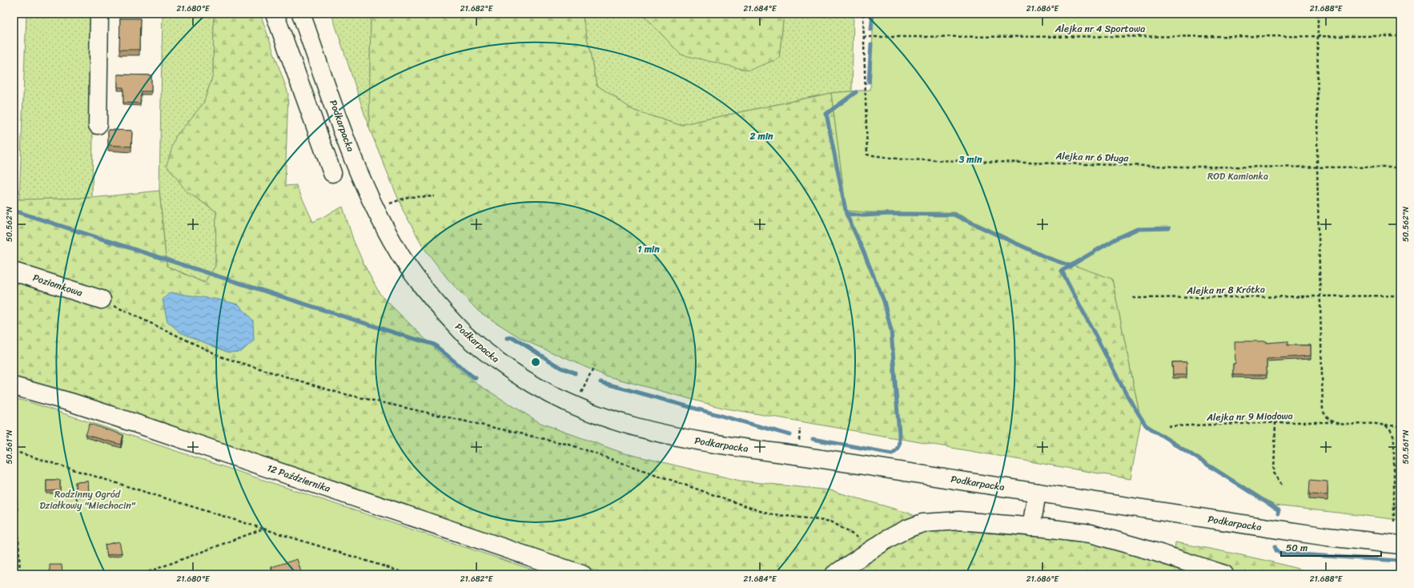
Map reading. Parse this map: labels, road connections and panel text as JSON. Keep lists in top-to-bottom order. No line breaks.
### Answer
{"streets":{"main road":["Podkarpacka","Poziomkowa","12 Października"],"path":["Alejka nr 4 Sportowa","Alejka nr 6 Długa","Alejka nr 8 Krótka","Alejka nr 9 Miodowa"]},"crossings":[["Alejka nr 4 Sportowa","Alejka nr 6 Długa"]],"parks":["ROD Kamionka","Rodzinny Ogród Działkowy \"Miechocin\""],"scale_bar":"50 m","coordinates":["21.680°E","21.682°E","21.684°E","21.686°E","21.688°E","50.562°N","50.561°N"],"rings":["2 min","3 min","1 min"]}
